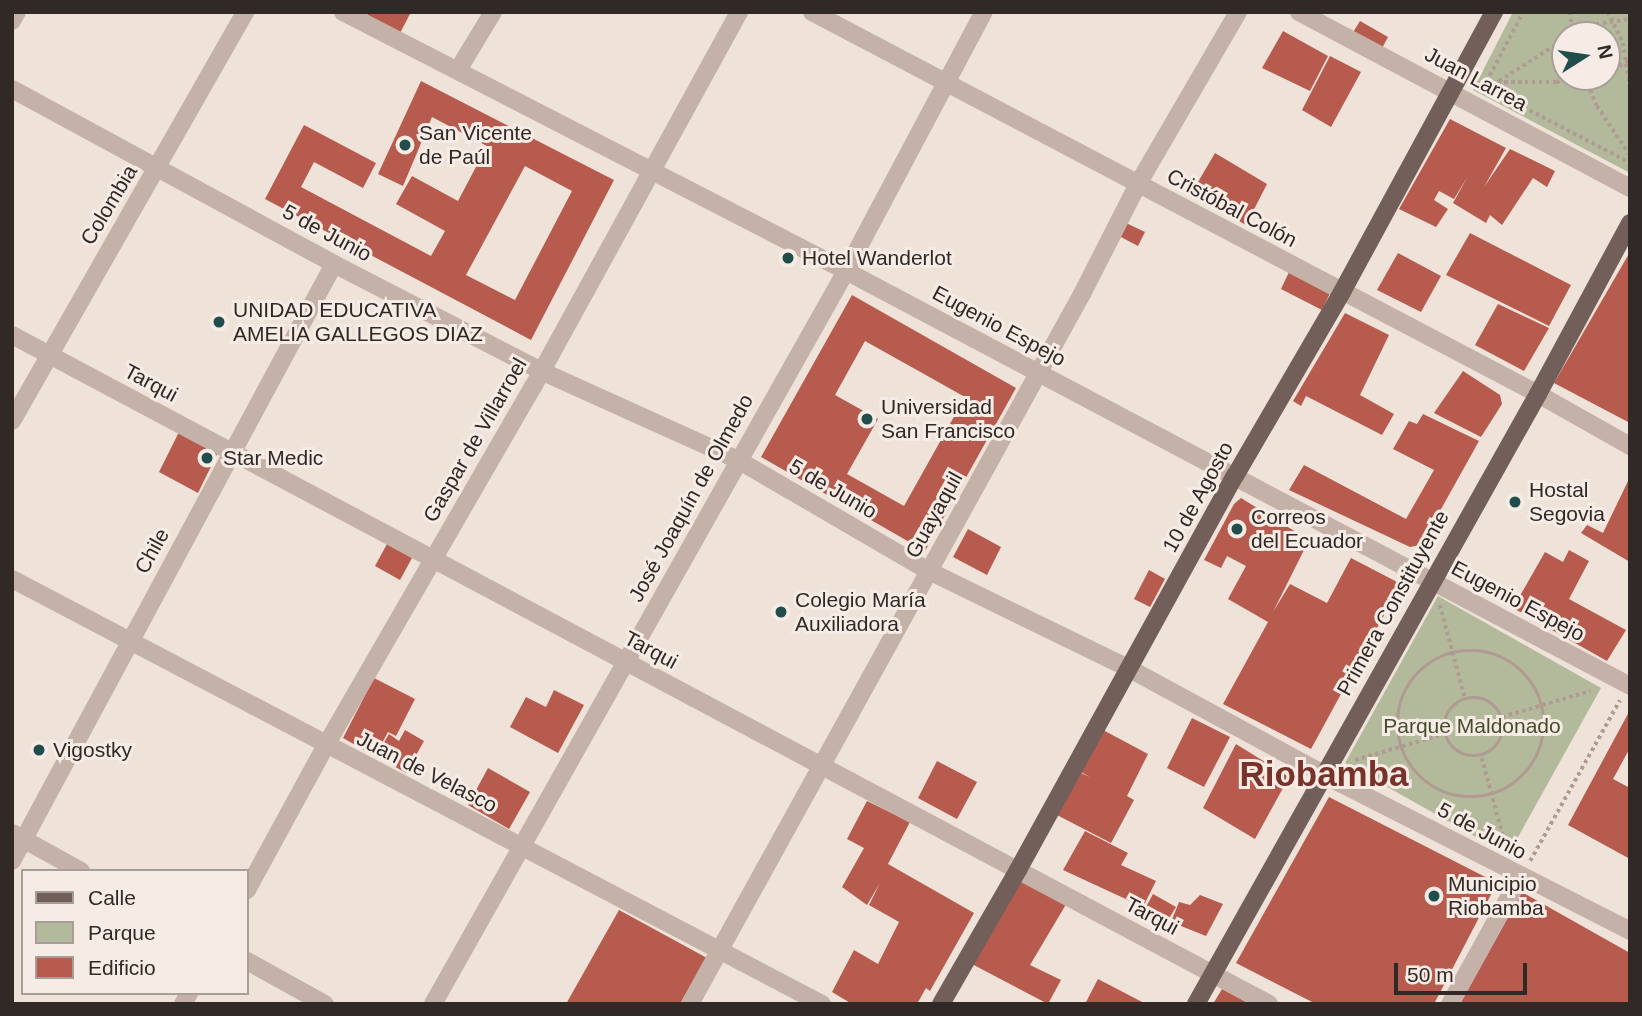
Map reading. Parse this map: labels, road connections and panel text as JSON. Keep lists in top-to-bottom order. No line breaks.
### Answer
{"streets":{"main road":["10 de Agosto","Primera Constituyente"],"street":["Juan Larrea","Colombia","Cristóbal Colón","5 de Junio","Eugenio Espejo","Tarqui","Gaspar de Villarroel","José Joaquín de Olmedo","Guayaquil","Chile","Juan de Velasco"]},"crossings":[["Juan Larrea","10 de Agosto"],["Colombia","5 de Junio"],["Colombia","Tarqui"],["Cristóbal Colón","10 de Agosto"],["Cristóbal Colón","José Joaquín de Olmedo"],["Cristóbal Colón","Guayaquil"],["Cristóbal Colón","Primera Constituyente"],["5 de Junio","Gaspar de Villarroel"],["5 de Junio","10 de Agosto"],["5 de Junio","José Joaquín de Olmedo"],["5 de Junio","Guayaquil"],["5 de Junio","Chile"],["5 de Junio","Primera Constituyente"],["Eugenio Espejo","Gaspar de Villarroel"],["Eugenio Espejo","10 de Agosto"],["Eugenio Espejo","José Joaquín de Olmedo"],["Eugenio Espejo","Guayaquil"],["Eugenio Espejo","Primera Constituyente"],["Tarqui","Gaspar de Villarroel"],["Tarqui","10 de Agosto"],["Tarqui","José Joaquín de Olmedo"],["Tarqui","Guayaquil"],["Tarqui","Chile"],["Tarqui","Primera Constituyente"],["Gaspar de Villarroel","Juan de Velasco"],["José Joaquín de Olmedo","Juan de Velasco"],["Guayaquil","Juan de Velasco"],["Chile","Juan de Velasco"]],"districts":["Riobamba"],"parks":["Parque Maldonado"],"places":["San Vicente de Paúl","Hotel Wanderlot","UNIDAD EDUCATIVA AMELIA GALLEGOS DIAZ","Universidad San Francisco","Star Medic","Hostal Segovia","Correos del Ecuador","Colegio María Auxiliadora","Vigostky","Municipio Riobamba"],"legend":["Calle","Parque","Edificio"],"scale_bar":"50 m","north":"right"}
